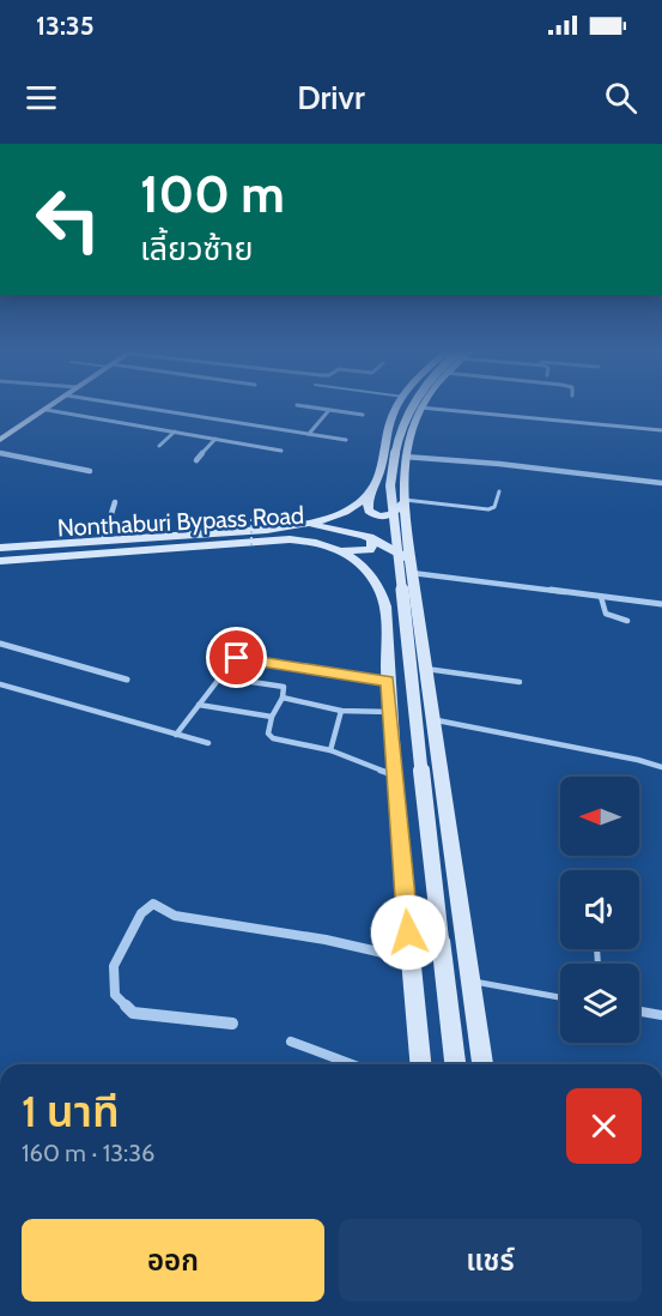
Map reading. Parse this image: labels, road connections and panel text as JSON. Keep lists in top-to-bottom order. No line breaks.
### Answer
{"streets":{"main road":["Nonthaburi Bypass Road"]},"north":"left","page":{"status":"13:35","header":"Drivr","turn":["100 m","เลี้ยวซ้าย"],"heading":["1 นาที","160 m · 13:36"],"buttons":["ออก","แชร์"]}}
